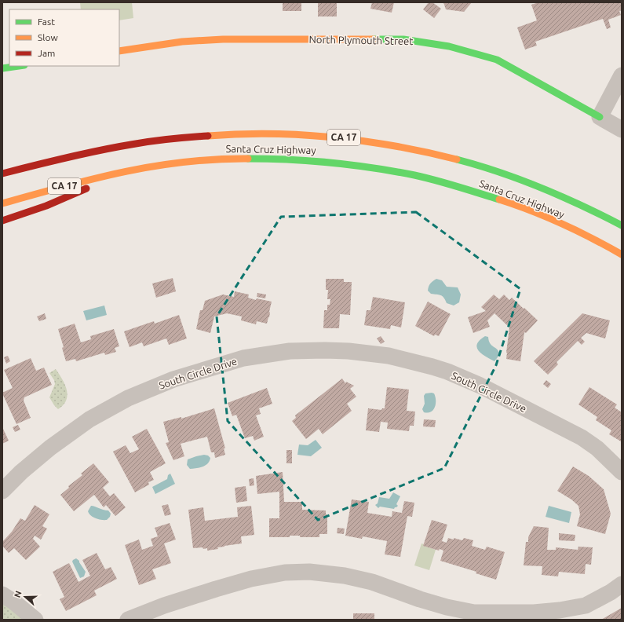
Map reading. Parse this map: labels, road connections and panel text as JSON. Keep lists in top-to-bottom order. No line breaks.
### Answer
{"streets":{"main road":["North Plymouth Street","CA 17","Santa Cruz Highway"],"street":["South Circle Drive"]},"legend":["Fast","Slow","Jam"],"north":"left"}
